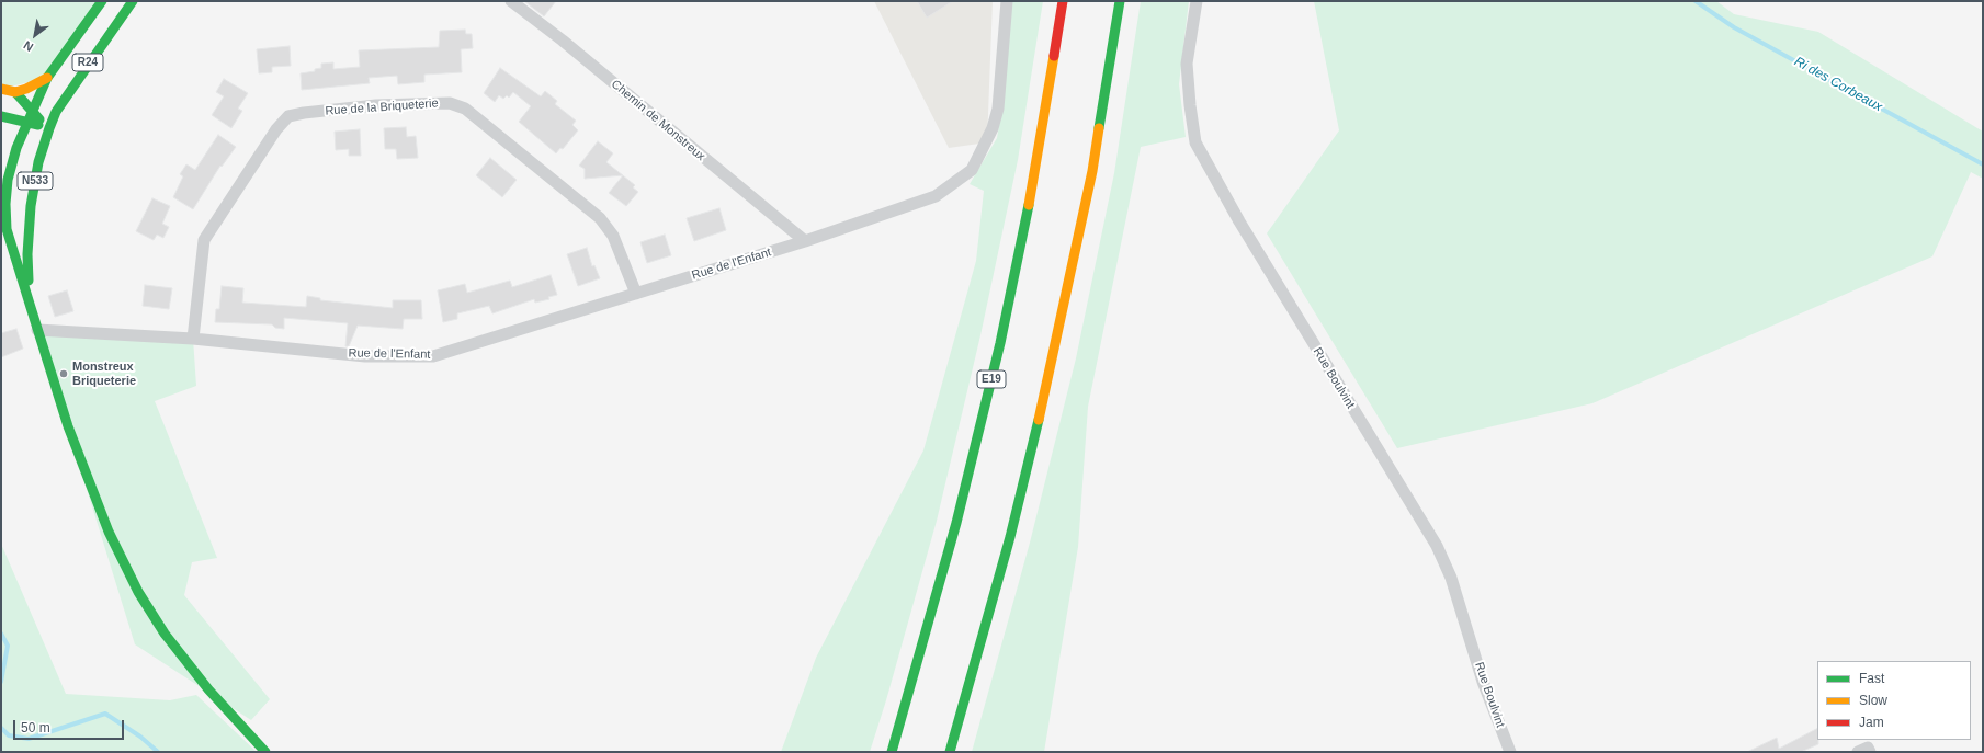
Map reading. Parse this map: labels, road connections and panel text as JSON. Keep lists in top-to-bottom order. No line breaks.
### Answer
{"streets":{"main road":["R24","N533","E19"],"street":["Rue de la Briqueterie","Chemin de Monstreux","Rue de l'Enfant","Rue Boulvint"]},"crossings":[["R24","N533"],["Rue de la Briqueterie","Rue de l'Enfant"],["Chemin de Monstreux","Rue de l'Enfant"],["N533","Rue de l'Enfant"]],"water":["Ri des Corbeaux"],"places":["Monstreux Briqueterie"],"legend":["Fast","Slow","Jam"],"scale_bar":"50 m","north":"bottom left"}
